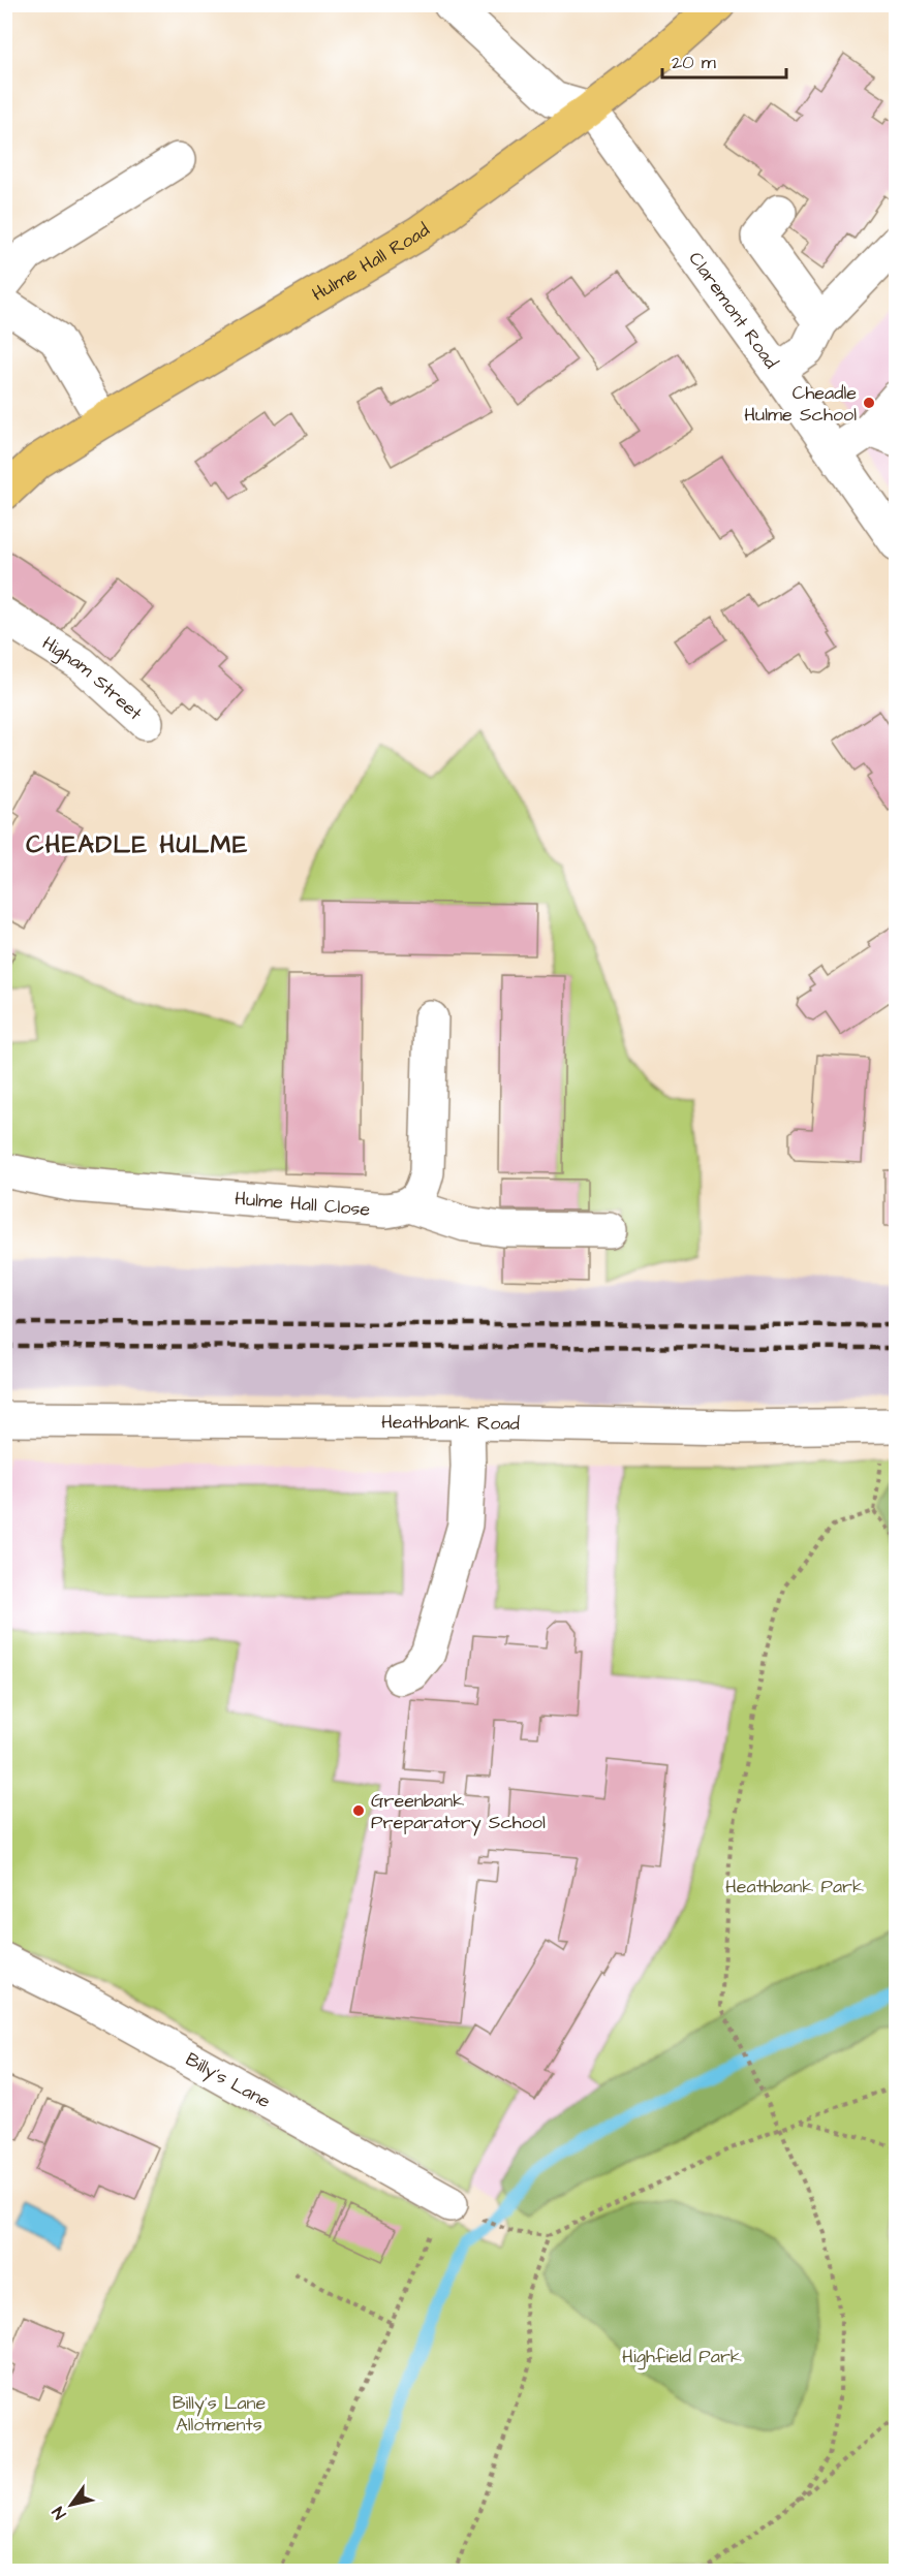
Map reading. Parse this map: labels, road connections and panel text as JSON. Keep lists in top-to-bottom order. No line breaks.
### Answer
{"streets":{"main road":["Hulme Hall Road"],"street":["Claremont Road","Higham Street","Hulme Hall Close","Heathbank Road","Billy's Lane"]},"crossings":[["Hulme Hall Road","Claremont Road"]],"districts":["CHEADLE HULME"],"parks":["Heathbank Park","Highfield Park","Billy's Lane Allotments"],"places":["Cheadle Hulme School","Greenbank Preparatory School"],"scale_bar":"20 m","north":"bottom left"}
